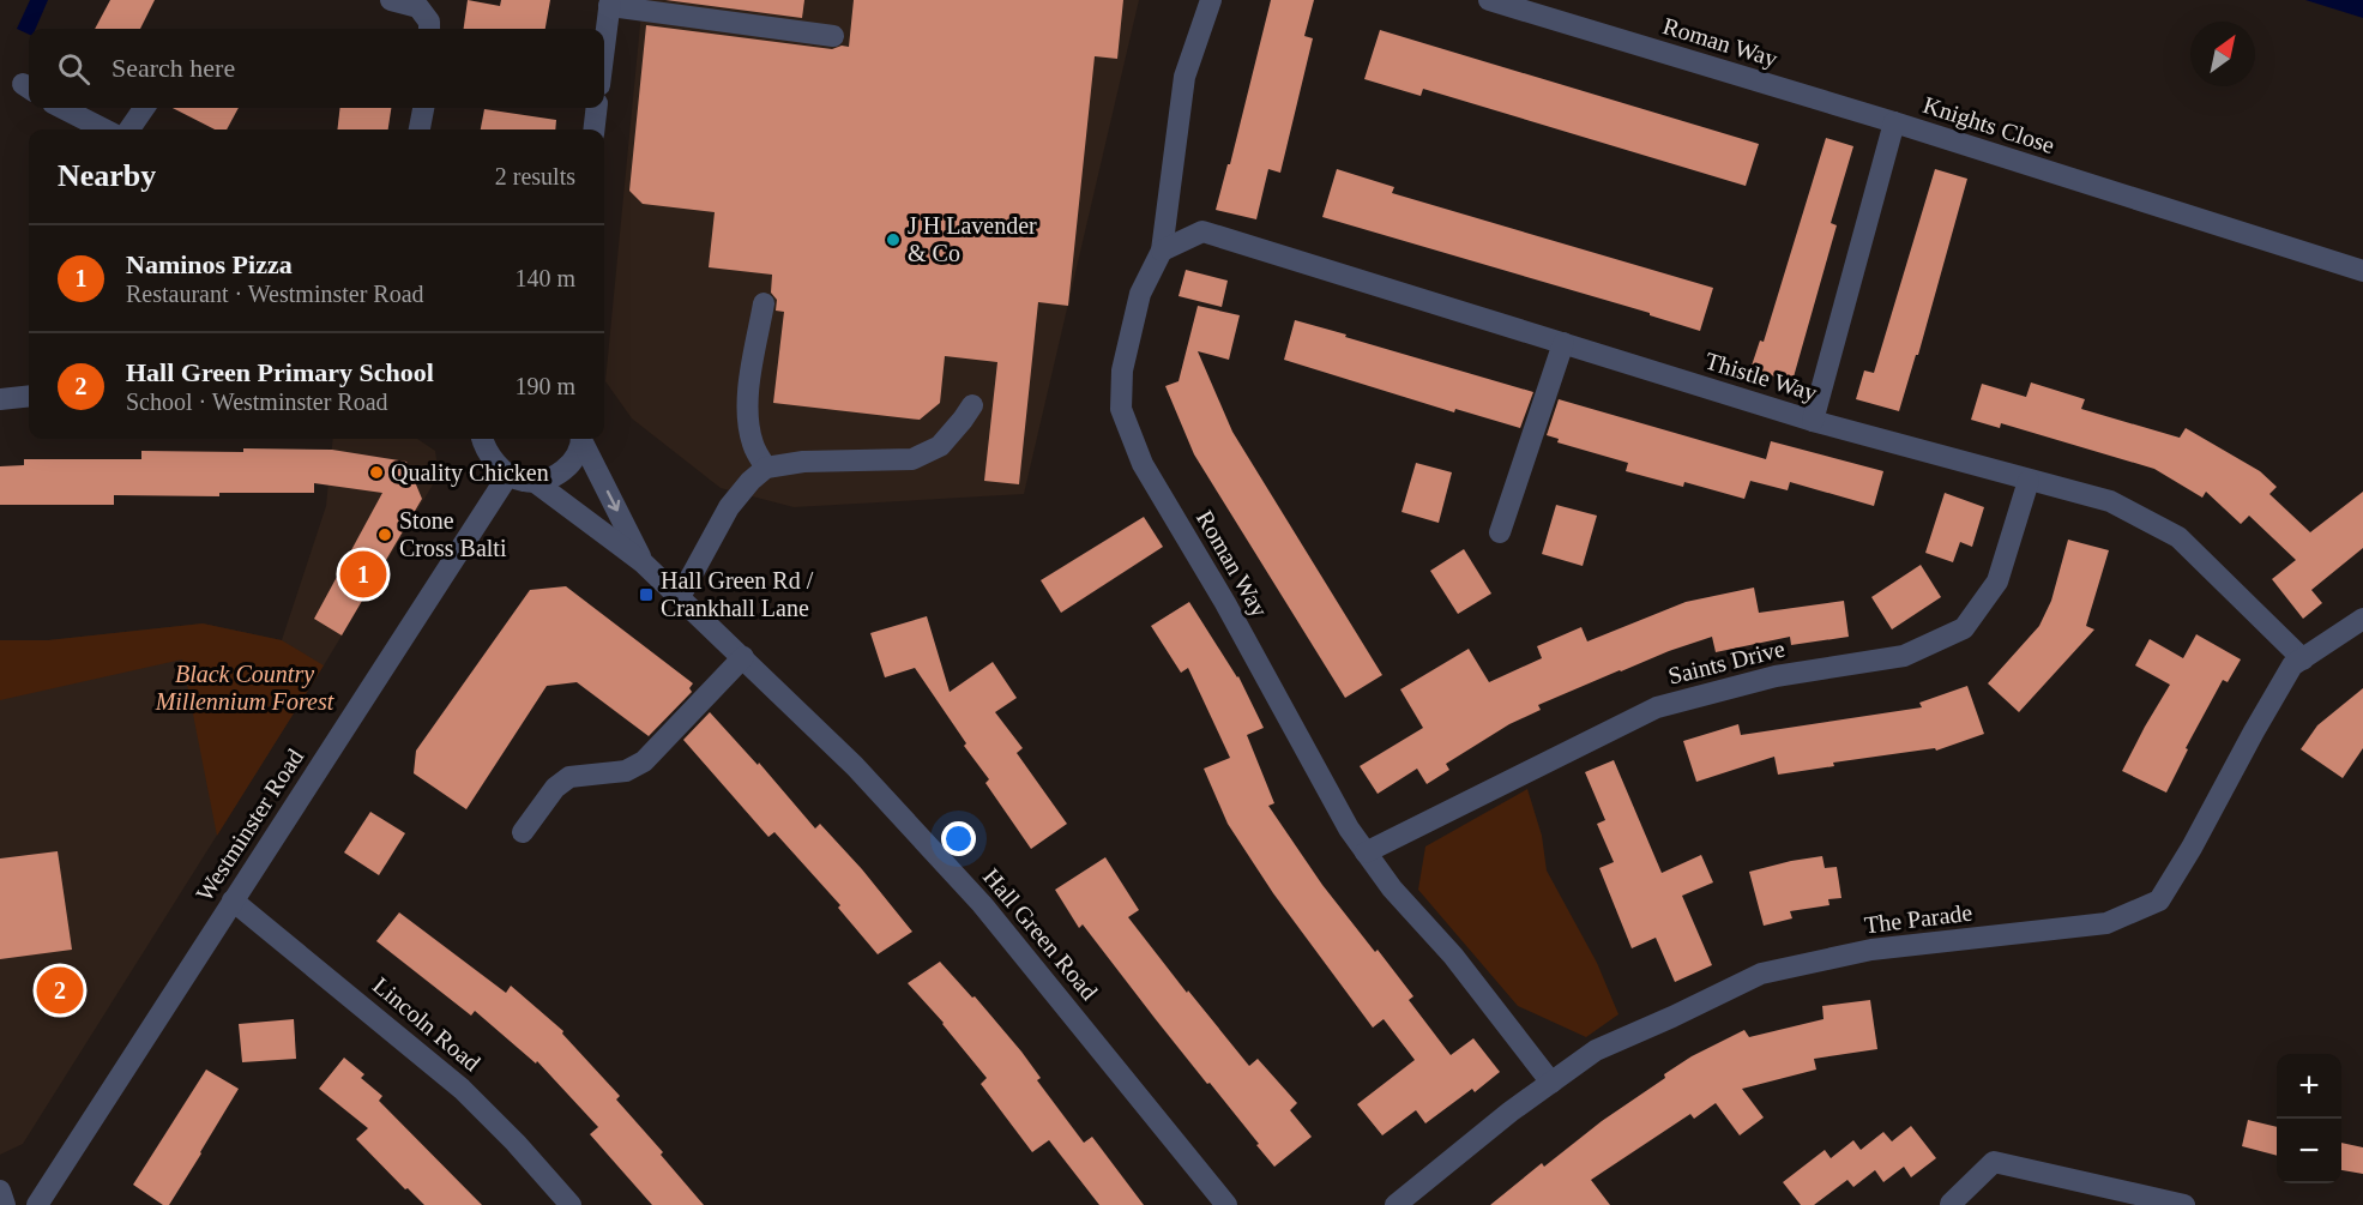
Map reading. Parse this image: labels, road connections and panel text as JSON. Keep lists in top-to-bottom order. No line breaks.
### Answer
{"streets":{"street":["Roman Way","Knights Close","Thistle Way","Saints Drive","Westminster Road","The Parade","Hall Green Road","Lincoln Road"]},"crossings":[["Roman Way","Knights Close"],["Roman Way","Thistle Way"],["Roman Way","Saints Drive"],["Roman Way","The Parade"],["Knights Close","Thistle Way"],["Thistle Way","Saints Drive"],["Thistle Way","The Parade"],["Westminster Road","Lincoln Road"]],"parks":["Black Country Millennium Forest"],"places":{"other":["J H Lavender & Co","Quality Chicken","Stone Cross Balti"],"transit":["Hall Green Rd / Crankhall Lane"]},"north":"top right","page":{"search":"Search here","heading":["Nearby","2 results"],"list":[{"mark":"1","name":"Naminos Pizza","note":"Restaurant · Westminster Road","value":"140 m"},{"mark":"2","name":"Hall Green Primary School","note":"School · Westminster Road","value":"190 m"}],"pins":["1","2"],"map_buttons":["+","−"]}}
